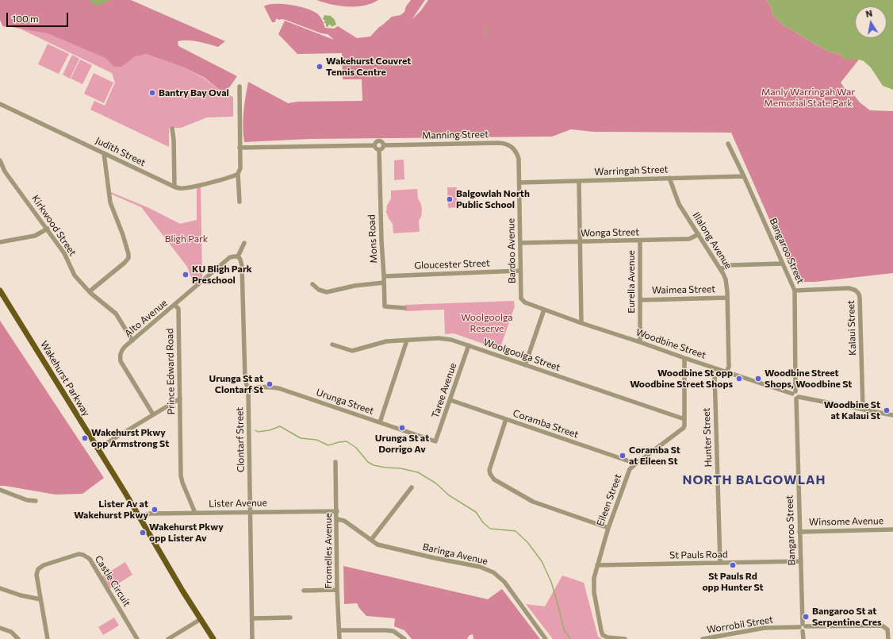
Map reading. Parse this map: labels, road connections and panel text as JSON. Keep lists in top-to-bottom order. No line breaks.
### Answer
{"streets":{"main road":["Wakehurst Parkway"],"street":["Manning Street","Judith Street","Warringah Street","Kirkwood Street","Wonga Street","Mons Road","Illalong Avenue","Bardoo Avenue","Bangaroo Street","Gloucester Street","Eurella Avenue","Waimea Street","Alto Avenue","Kalaui Street","Woodbine Street","Woolgoolga Street","Prince Edward Road","Taree Avenue","Urunga Street","Coramba Street","Hunter Street","Clontarf Street","Eileen Street","Lister Avenue","Winsome Avenue","Fromelles Avenue","Baringa Avenue","St Pauls Road","Castle Circuit","Worrobil Street"]},"crossings":[["Manning Street","Mons Road"],["Manning Street","Bardoo Avenue"],["Warringah Street","Illalong Avenue"],["Warringah Street","Bardoo Avenue"],["Warringah Street","Bangaroo Street"],["Kirkwood Street","Alto Avenue"],["Wonga Street","Illalong Avenue"],["Wonga Street","Bardoo Avenue"],["Wonga Street","Eurella Avenue"],["Mons Road","Gloucester Street"],["Illalong Avenue","Waimea Street"],["Illalong Avenue","Woodbine Street"],["Bardoo Avenue","Gloucester Street"],["Bardoo Avenue","Woodbine Street"],["Bangaroo Street","Kalaui Street"],["Bangaroo Street","Woodbine Street"],["Bangaroo Street","Winsome Avenue"],["Bangaroo Street","St Pauls Road"],["Bangaroo Street","Worrobil Street"],["Eurella Avenue","Waimea Street"],["Eurella Avenue","Woodbine Street"],["Alto Avenue","Prince Edward Road"],["Alto Avenue","Clontarf Street"],["Woodbine Street","Hunter Street"],["Woodbine Street","Eileen Street"],["Woolgoolga Street","Taree Avenue"],["Woolgoolga Street","Eileen Street"],["Prince Edward Road","Lister Avenue"],["Wakehurst Parkway","Lister Avenue"],["Taree Avenue","Urunga Street"],["Taree Avenue","Coramba Street"],["Urunga Street","Clontarf Street"],["Coramba Street","Eileen Street"],["Hunter Street","St Pauls Road"],["Clontarf Street","Lister Avenue"],["Eileen Street","St Pauls Road"],["Lister Avenue","Fromelles Avenue"],["Fromelles Avenue","Baringa Avenue"]],"districts":["NORTH BALGOWLAH"],"parks":["Manly Warringah War Memorial State Park","Bligh Park","Woolgoolga Reserve"],"places":["Wakehurst Couvret Tennis Centre","Bantry Bay Oval","Balgowlah North Public School","KU Bligh Park Preschool","Woodbine St opp Woodbine Street Shops","Woodbine Street Shops, Woodbine St","Urunga St at Clontarf St","Woodbine St at Kalaui St","Urunga St at Dorrigo Av","Wakehurst Pkwy opp Armstrong St","Coramba St at Eileen St","Lister Av at Wakehurst Pkwy","Wakehurst Pkwy opp Lister Av","St Pauls Rd opp Hunter St","Bangaroo St at Serpentine Cres"],"scale_bar":"100 m","north":"top"}
